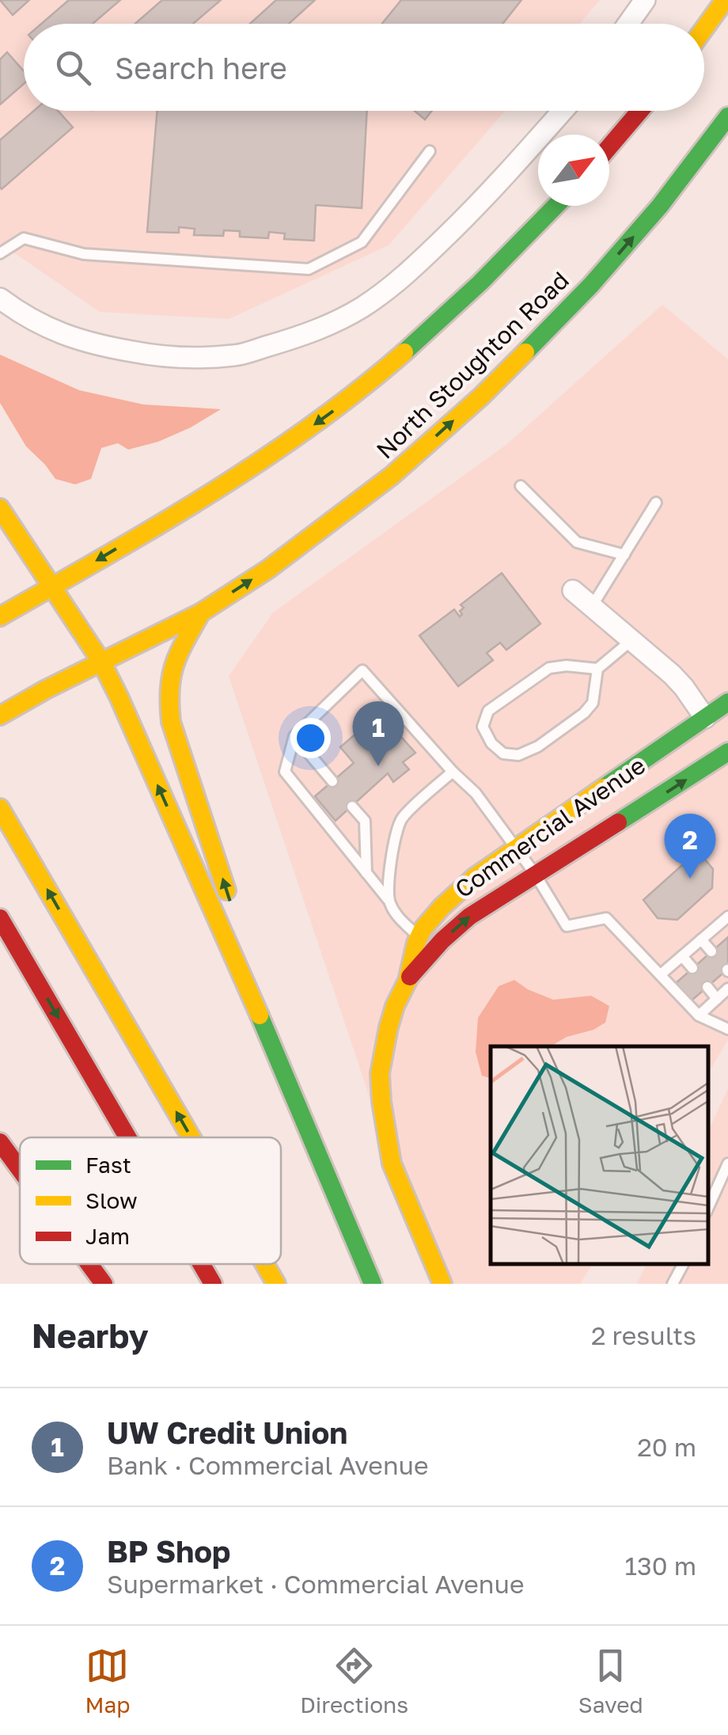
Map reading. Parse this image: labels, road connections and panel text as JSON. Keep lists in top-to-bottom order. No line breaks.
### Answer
{"streets":{"main road":["North Stoughton Road","Commercial Avenue"]},"legend":["Fast","Slow","Jam"],"north":"top right","page":{"search":"Search here","pins":["1","2"],"heading":["Nearby","2 results"],"list":[{"mark":"1","name":"UW Credit Union","note":"Bank · Commercial Avenue","value":"20 m"},{"mark":"2","name":"BP Shop","note":"Supermarket · Commercial Avenue","value":"130 m"}],"nav":["Map","Directions","Saved"]}}
